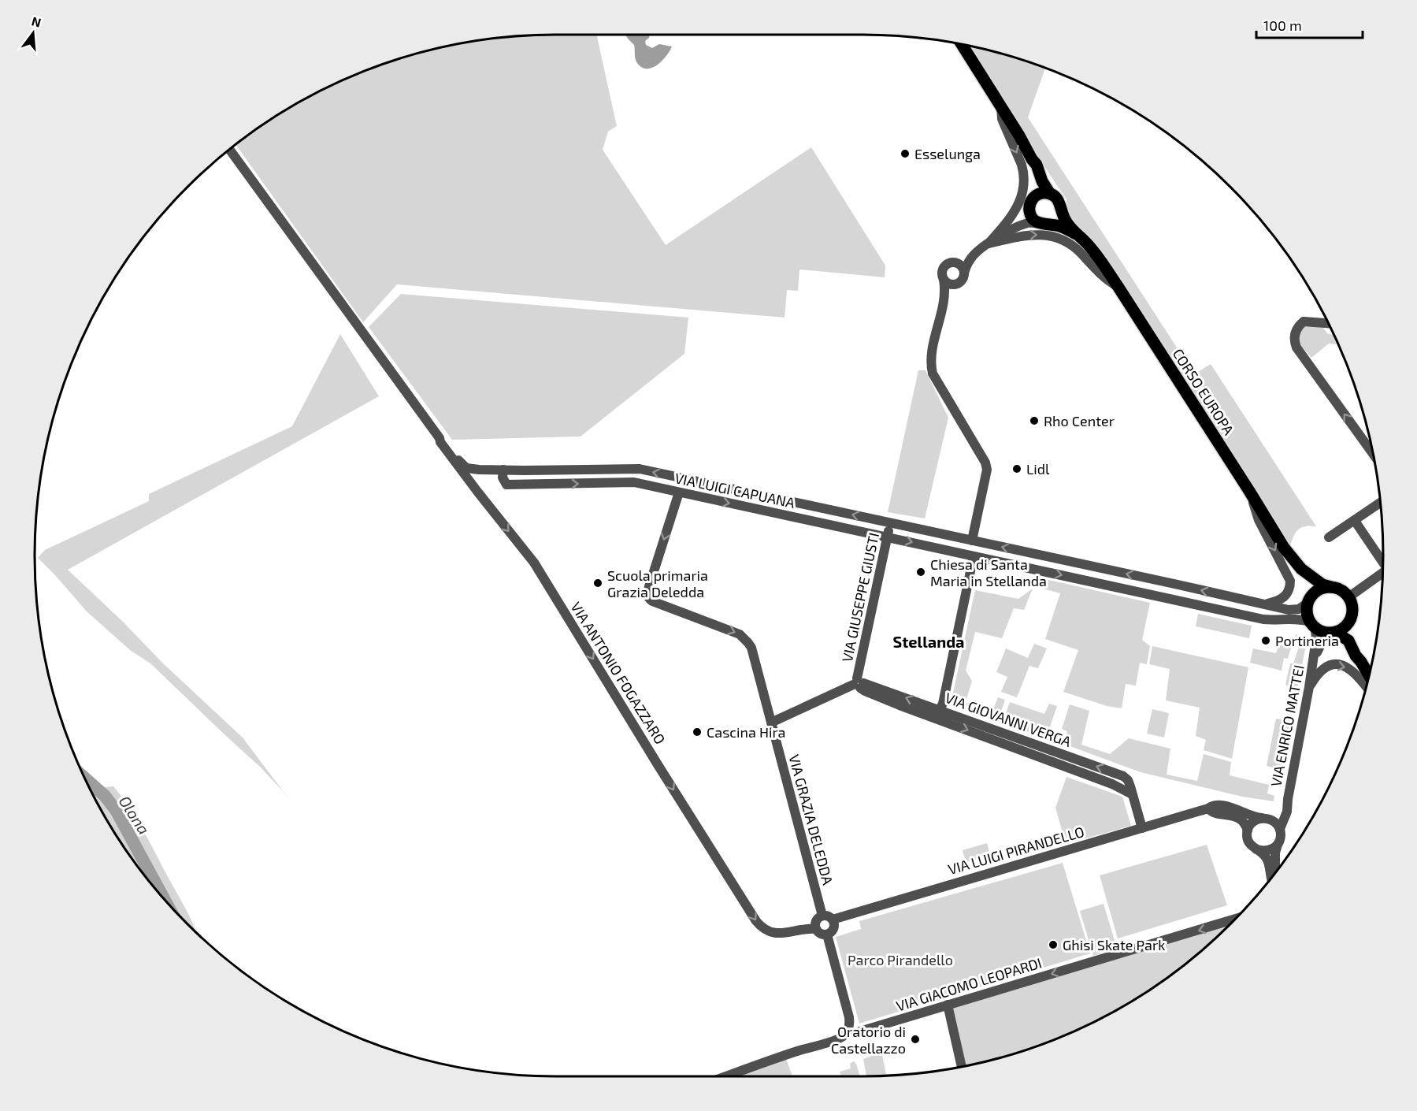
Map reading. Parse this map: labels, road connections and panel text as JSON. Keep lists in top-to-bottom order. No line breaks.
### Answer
{"streets":{"main road":["CORSO EUROPA"],"street":["VIA LUIGI CAPUANA","VIA GIUSEPPE GIUSTI","VIA ANTONIO FOGAZZARO","VIA GIOVANNI VERGA","VIA ENRICO MATTEI","VIA GRAZIA DELEDDA","VIA LUIGI PIRANDELLO","VIA GIACOMO LEOPARDI"]},"crossings":[["CORSO EUROPA","VIA LUIGI CAPUANA"],["CORSO EUROPA","VIA ENRICO MATTEI"],["VIA LUIGI CAPUANA","VIA GIUSEPPE GIUSTI"],["VIA LUIGI CAPUANA","VIA ENRICO MATTEI"],["VIA LUIGI CAPUANA","VIA GRAZIA DELEDDA"],["VIA GIUSEPPE GIUSTI","VIA GIOVANNI VERGA"],["VIA ANTONIO FOGAZZARO","VIA GRAZIA DELEDDA"],["VIA ANTONIO FOGAZZARO","VIA LUIGI PIRANDELLO"],["VIA GIOVANNI VERGA","VIA LUIGI PIRANDELLO"],["VIA ENRICO MATTEI","VIA LUIGI PIRANDELLO"],["VIA GRAZIA DELEDDA","VIA LUIGI PIRANDELLO"]],"one_way":["VIA ANTONIO FOGAZZARO","VIA GRAZIA DELEDDA","VIA GIACOMO LEOPARDI"],"districts":["Stellanda"],"water":["Olona"],"parks":["Parco Pirandello"],"places":["Esselunga","Rho Center","Lidl","Chiesa di Santa Maria in Stellanda","Scuola primaria Grazia Deledda","Portineria","Cascina Hira","Ghisi Skate Park","Oratorio di Castellazzo"],"scale_bar":"100 m","north":"top"}
